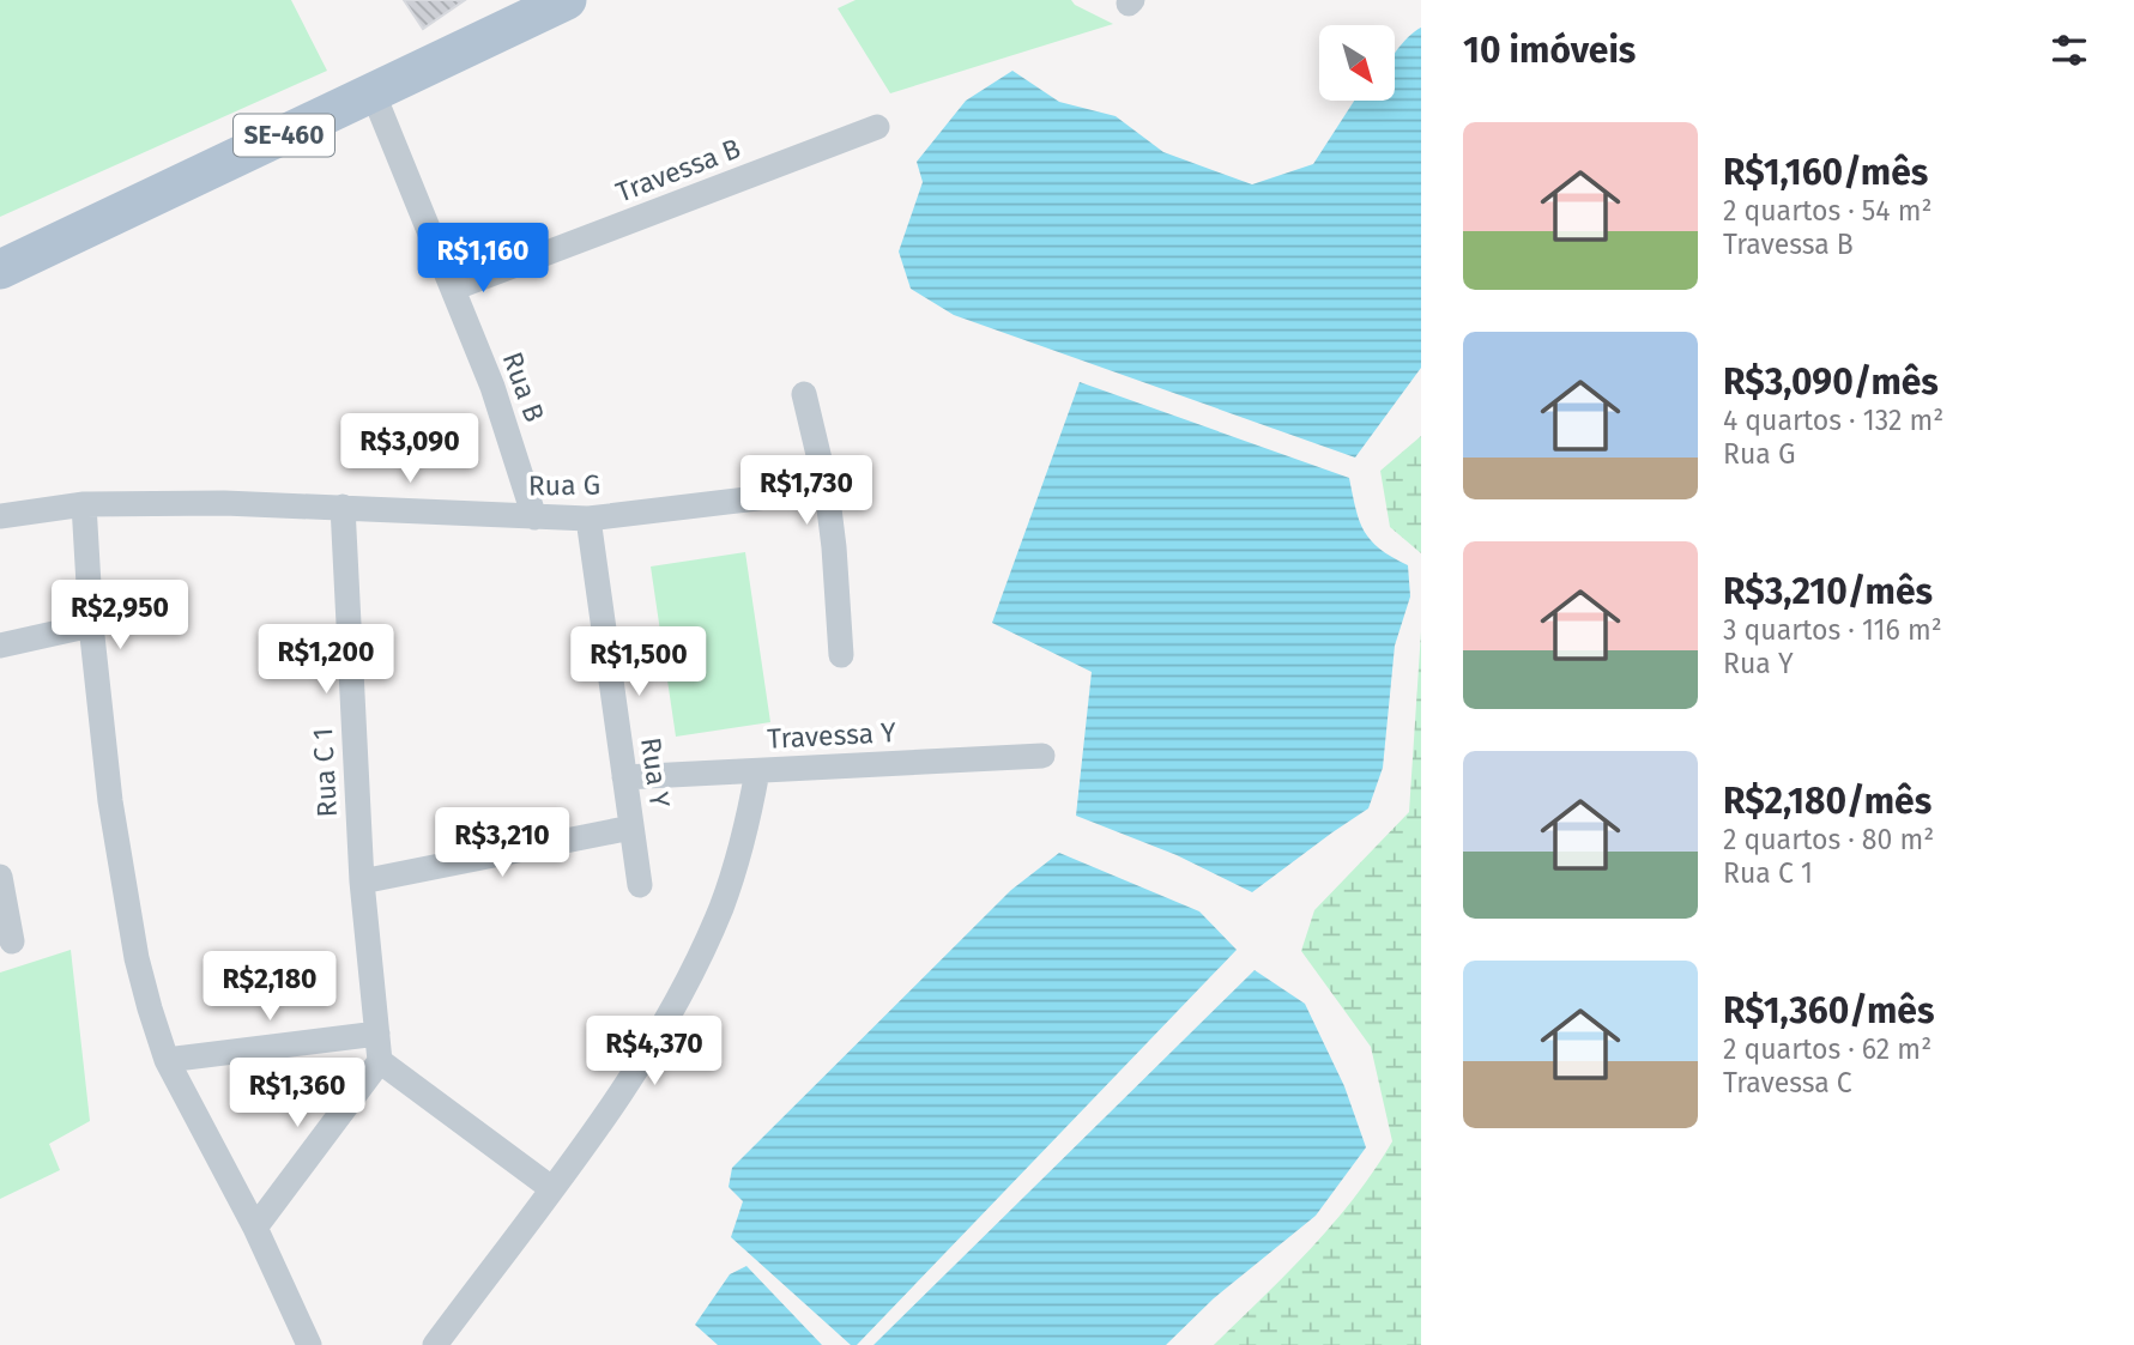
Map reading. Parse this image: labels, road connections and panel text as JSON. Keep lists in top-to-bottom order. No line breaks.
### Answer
{"streets":{"main road":["SE-460"],"street":["Travessa B","Rua B","Rua G","Travessa Y","Rua C 1","Rua Y"]},"crossings":[["SE-460","Rua B"],["Travessa B","Rua B"],["Rua B","Rua G"],["Rua G","Rua C 1"],["Rua G","Rua Y"],["Travessa Y","Rua Y"]],"north":"bottom right","page":{"heading":"10 imóveis","list":[{"name":"R$1,160/mês","note":"2 quartos · 54 m² · Travessa B"},{"name":"R$3,090/mês","note":"4 quartos · 132 m² · Rua G"},{"name":"R$3,210/mês","note":"3 quartos · 116 m² · Rua Y"},{"name":"R$2,180/mês","note":"2 quartos · 80 m² · Rua C 1"},{"name":"R$1,360/mês","note":"2 quartos · 62 m² · Travessa C"}],"price":["R$1,160","R$3,090","R$1,730","R$2,950","R$1,200","R$1,500","R$3,210","R$2,180","R$4,370","R$1,360"]}}
